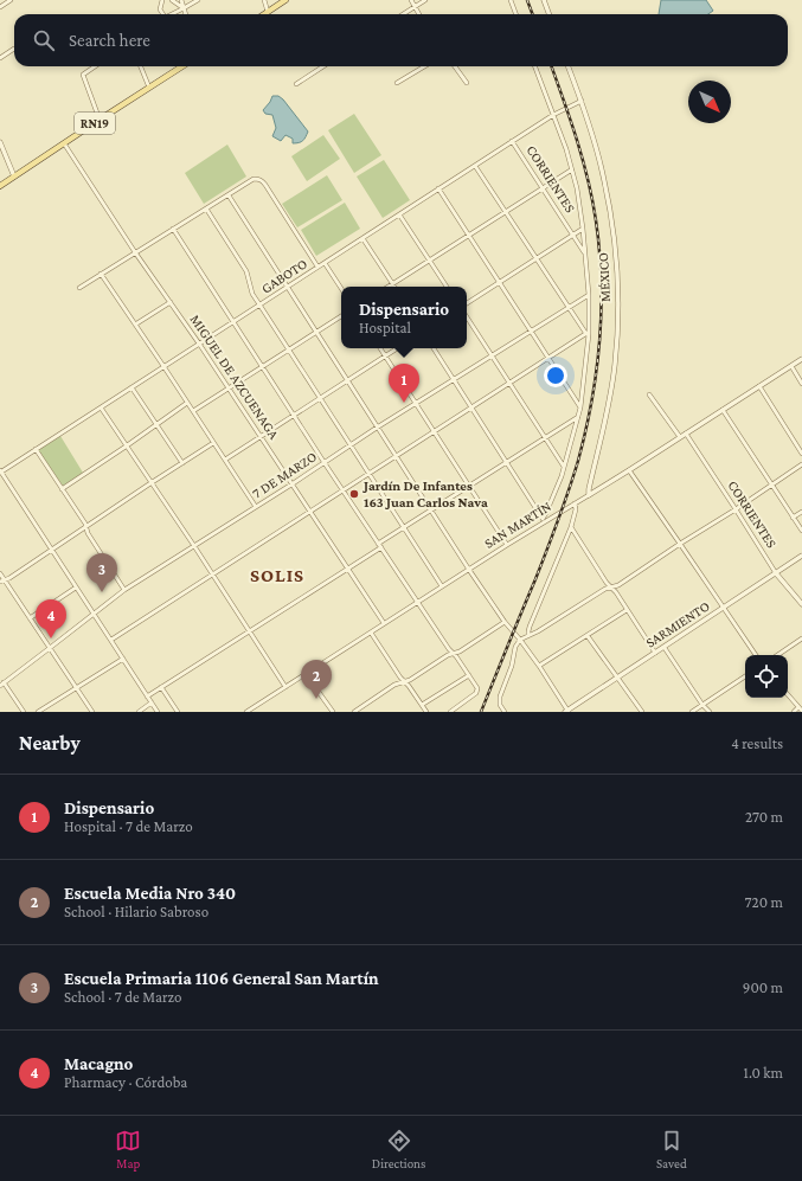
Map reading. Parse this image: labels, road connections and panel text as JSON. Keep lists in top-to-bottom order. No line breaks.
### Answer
{"streets":{"main road":["RN19"],"street":["CORRIENTES","GABOTO","MÉXICO","MIGUEL DE AZCUENAGA","7 DE MARZO","SAN MARTÍN","SARMIENTO"]},"crossings":[["RN19","MIGUEL DE AZCUENAGA"],["CORRIENTES","GABOTO"],["CORRIENTES","SAN MARTÍN"],["CORRIENTES","SARMIENTO"],["GABOTO","MÉXICO"],["GABOTO","MIGUEL DE AZCUENAGA"],["MÉXICO","SAN MARTÍN"],["MIGUEL DE AZCUENAGA","7 DE MARZO"],["MIGUEL DE AZCUENAGA","SAN MARTÍN"]],"districts":["SOLIS"],"places":["Jardín De Infantes 163 Juan Carlos Nava"],"north":"bottom right","page":{"search":"Search here","popup":["Dispensario","Hospital"],"pins":["1","3","4","2"],"heading":["Nearby","4 results"],"list":[{"mark":"1","name":"Dispensario","note":"Hospital · 7 de Marzo","value":"270 m"},{"mark":"2","name":"Escuela Media Nro 340","note":"School · Hilario Sabroso","value":"720 m"},{"mark":"3","name":"Escuela Primaria 1106 General San Martín","note":"School · 7 de Marzo","value":"900 m"},{"mark":"4","name":"Macagno","note":"Pharmacy · Córdoba","value":"1.0 km"}],"nav":["Map","Directions","Saved"]}}
